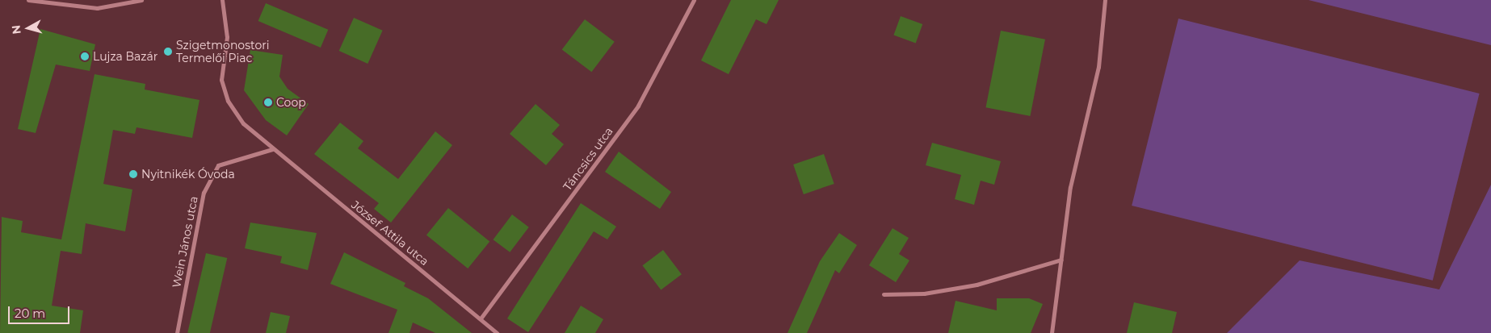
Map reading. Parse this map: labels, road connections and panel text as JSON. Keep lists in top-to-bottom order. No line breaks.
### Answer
{"streets":{"street":["Táncsics utca","József Attila utca","Wein János utca"]},"crossings":[["Táncsics utca","József Attila utca"],["József Attila utca","Wein János utca"]],"places":["Szigetmonostori Termelői Piac","Lujza Bazár","Coop","Nyitnikék Óvoda"],"scale_bar":"20 m","north":"left"}
